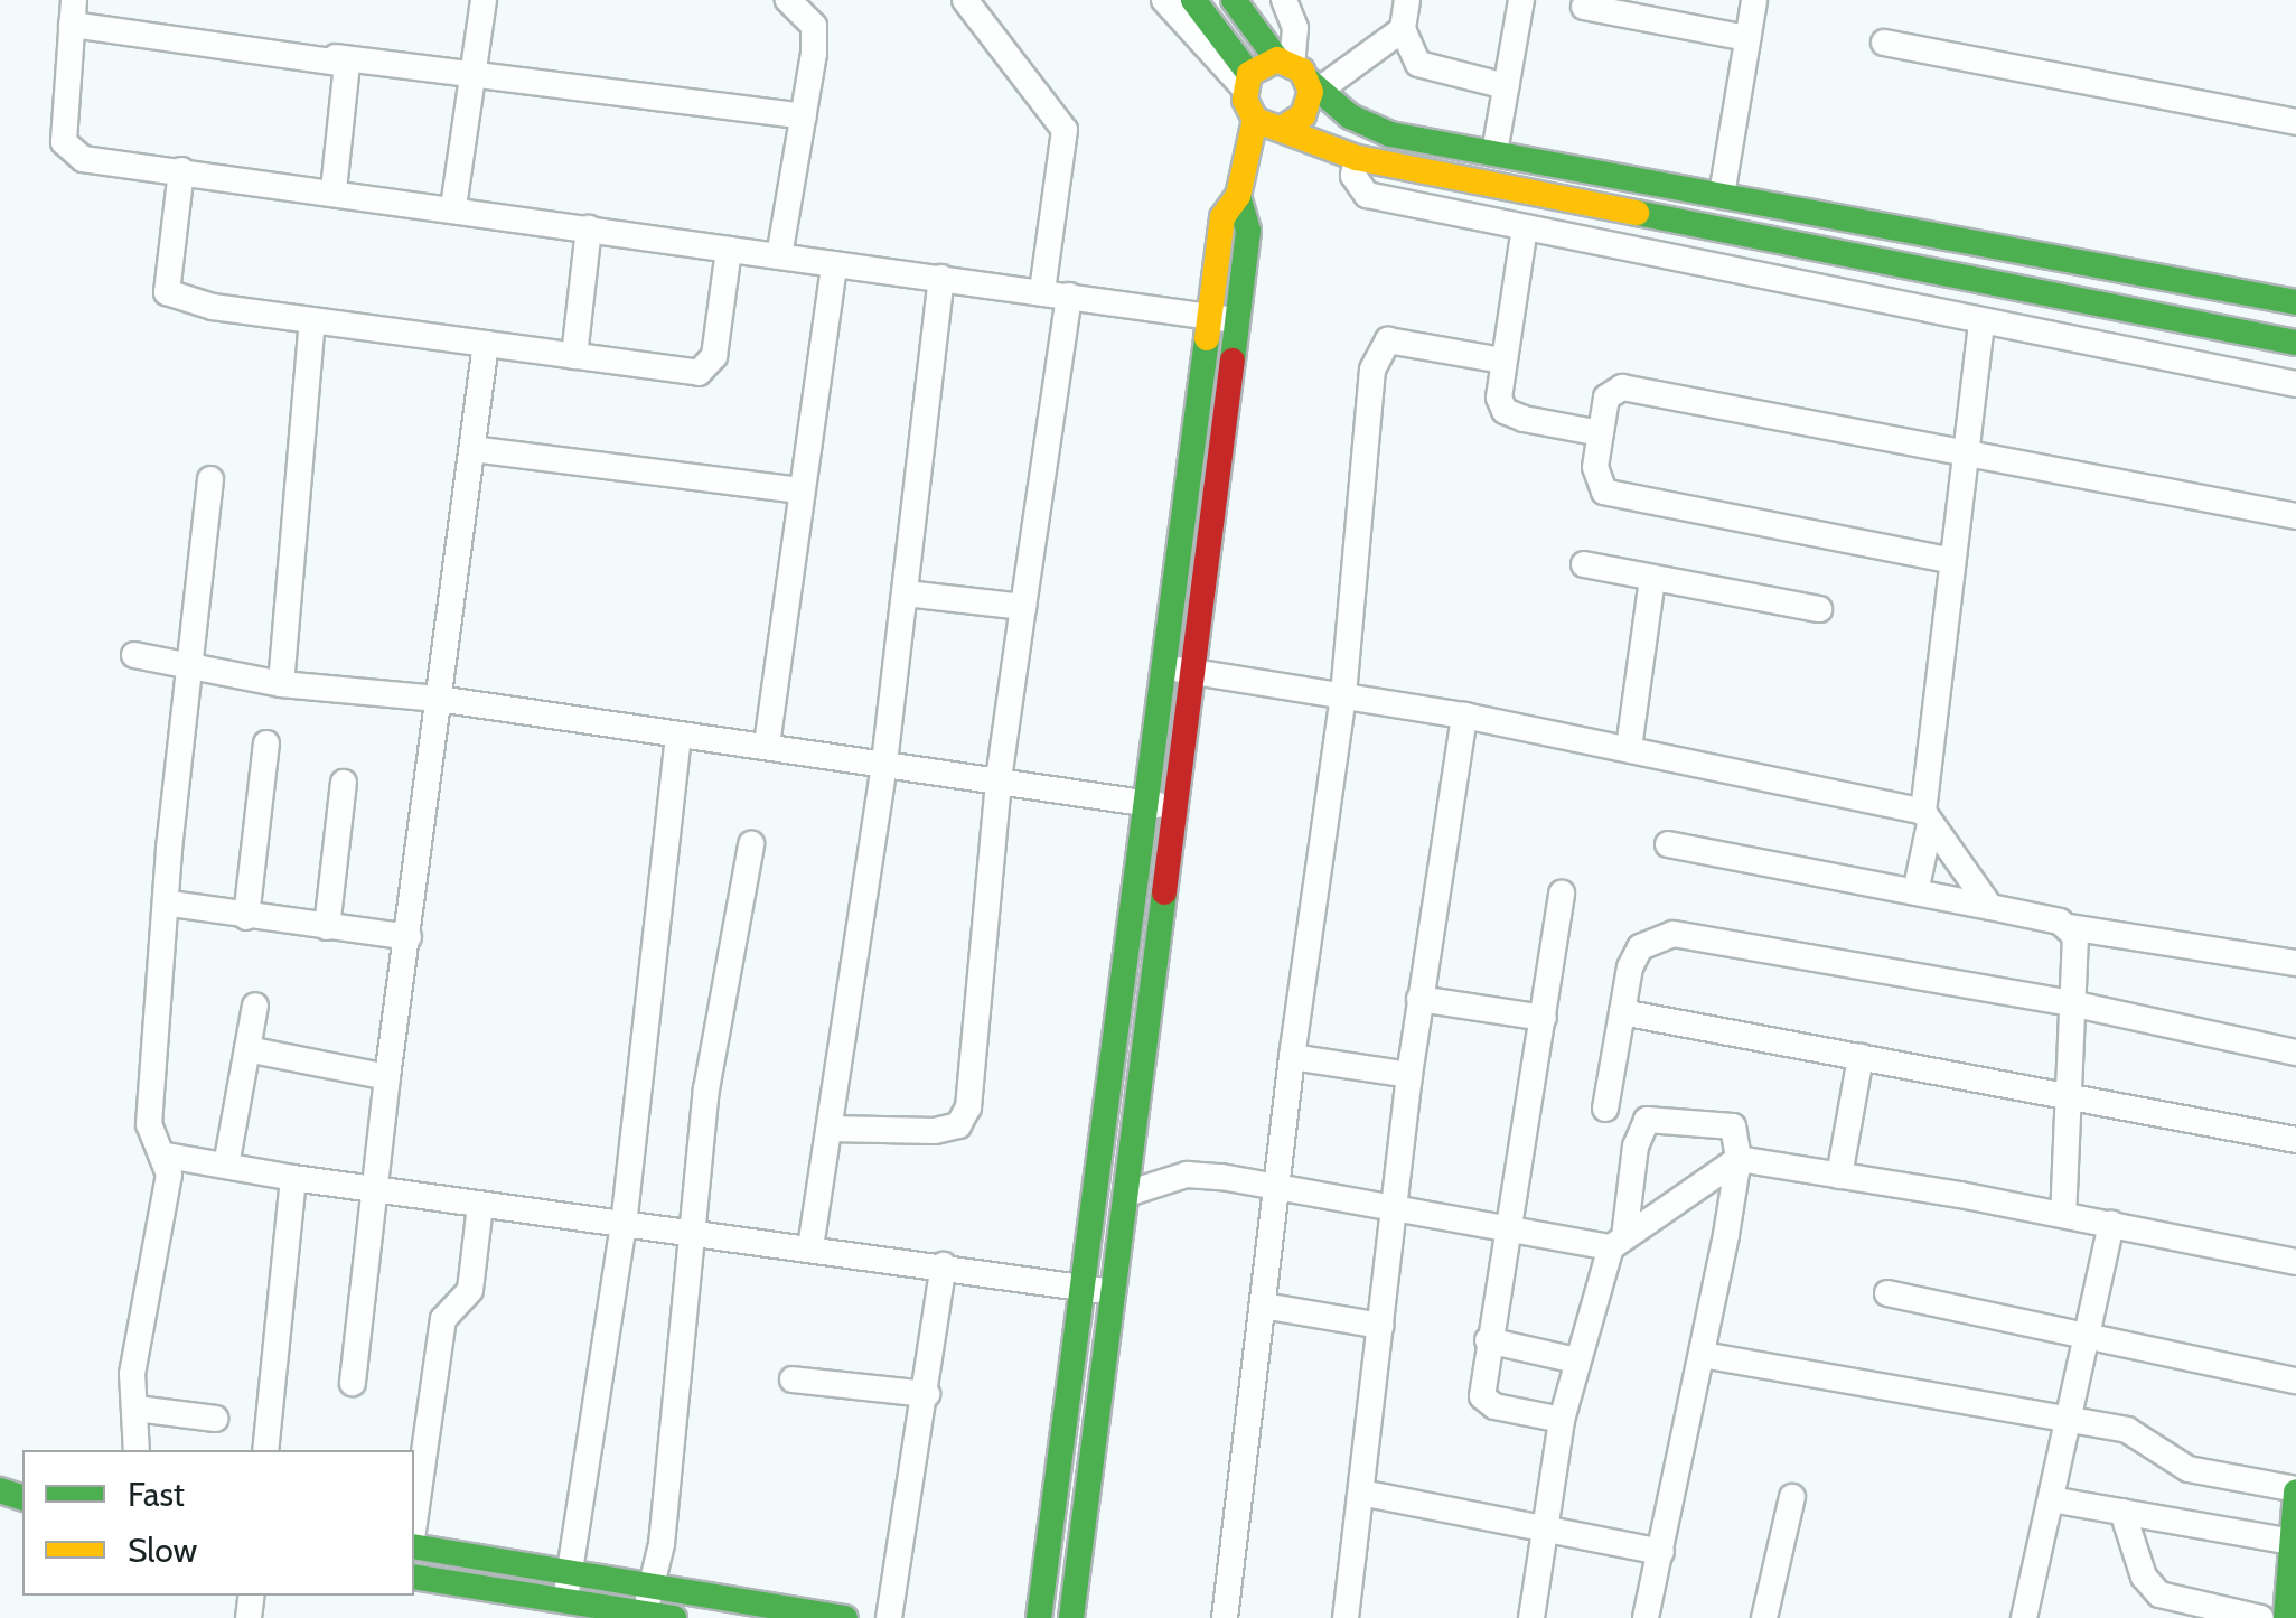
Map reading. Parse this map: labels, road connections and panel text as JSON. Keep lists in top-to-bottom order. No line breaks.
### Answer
{"legend":["Fast","Slow"]}
